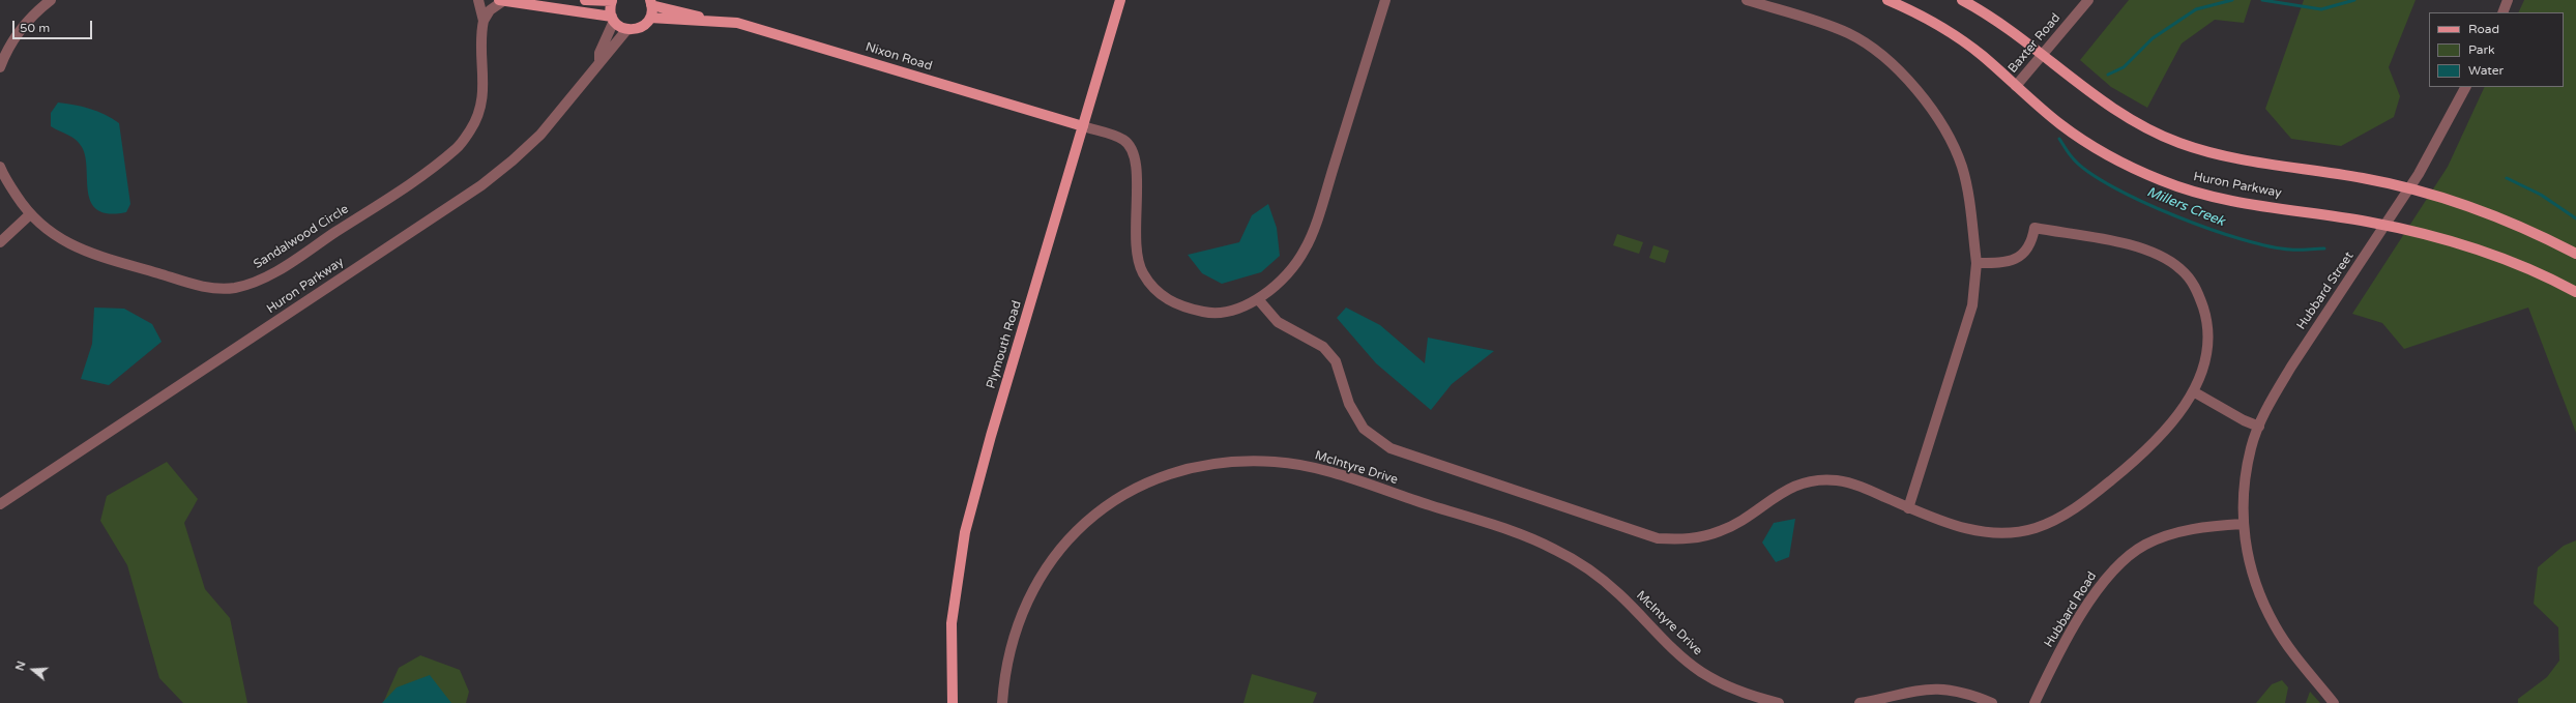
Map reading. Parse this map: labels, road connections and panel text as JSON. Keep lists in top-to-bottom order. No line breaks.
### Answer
{"streets":{"main road":["Nixon Road","Huron Parkway","Plymouth Road"],"street":["Baxter Road","Sandalwood Circle","Hubbard Street","McIntyre Drive","Hubbard Road"]},"crossings":[["Baxter Road","Huron Parkway"],["Nixon Road","Plymouth Road"],["Huron Parkway","Hubbard Street"],["Hubbard Street","Hubbard Road"]],"water":["Millers Creek"],"legend":["Road","Park","Water"],"scale_bar":"50 m","north":"left"}
